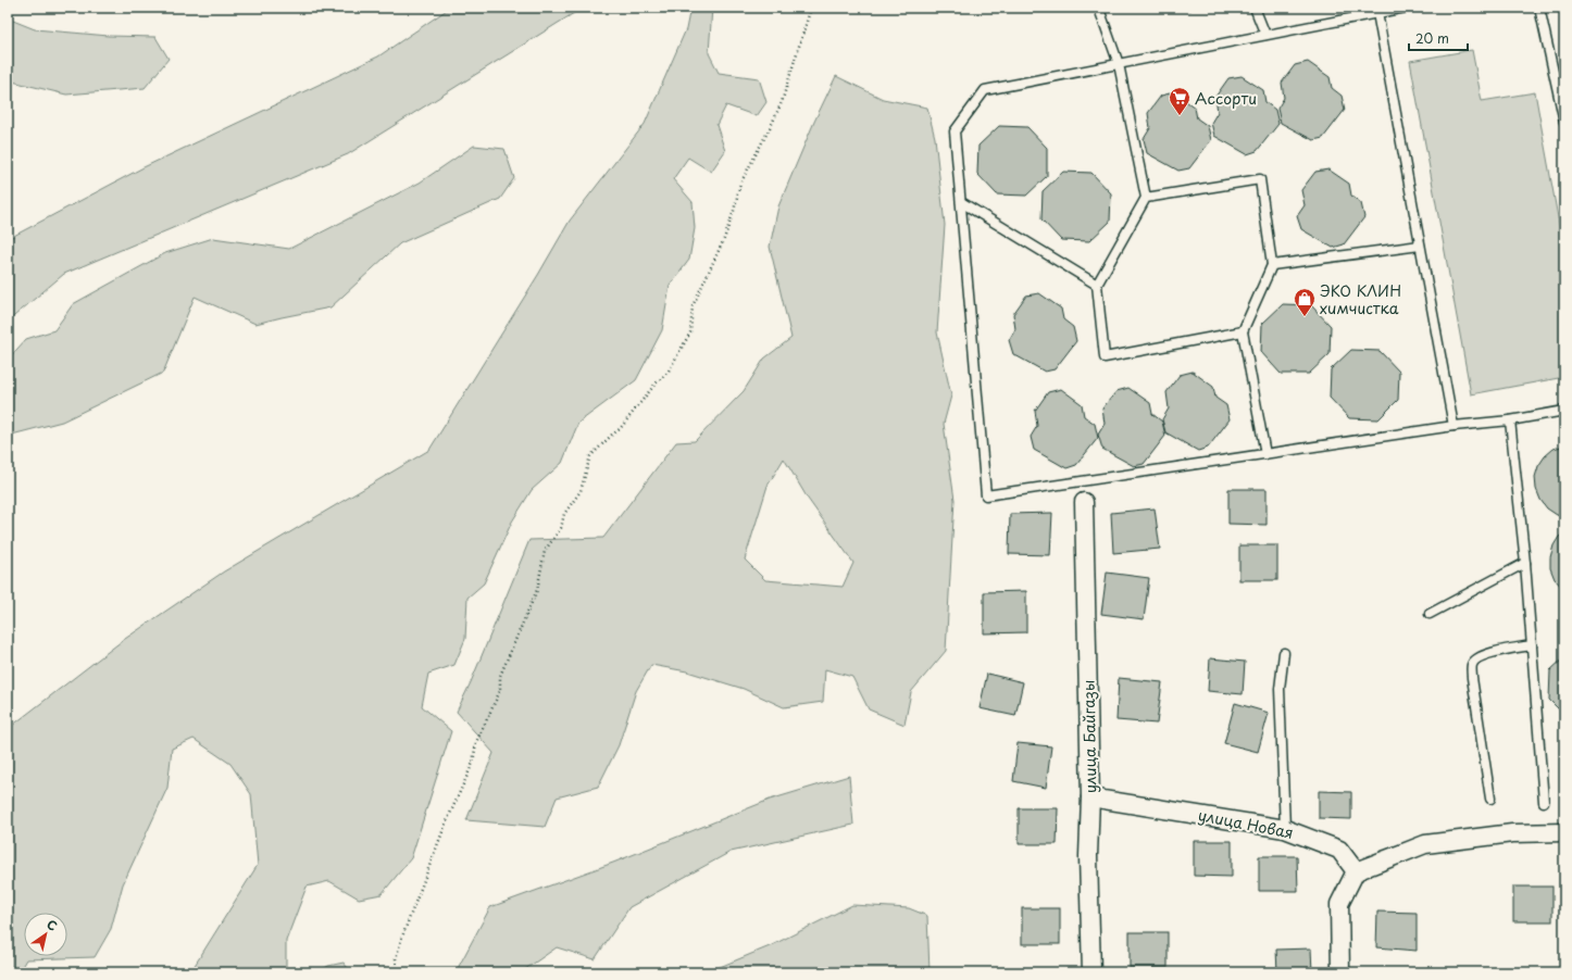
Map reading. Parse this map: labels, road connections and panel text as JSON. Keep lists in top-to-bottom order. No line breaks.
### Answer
{"streets":{"street":["улица Байгазы","улица Новая"]},"crossings":[["улица Байгазы","улица Новая"]],"places":{"supermarket":["Ассорти"],"shop":["ЭКО КЛИН химчистка"]},"scale_bar":"20 m","north":"top right"}
